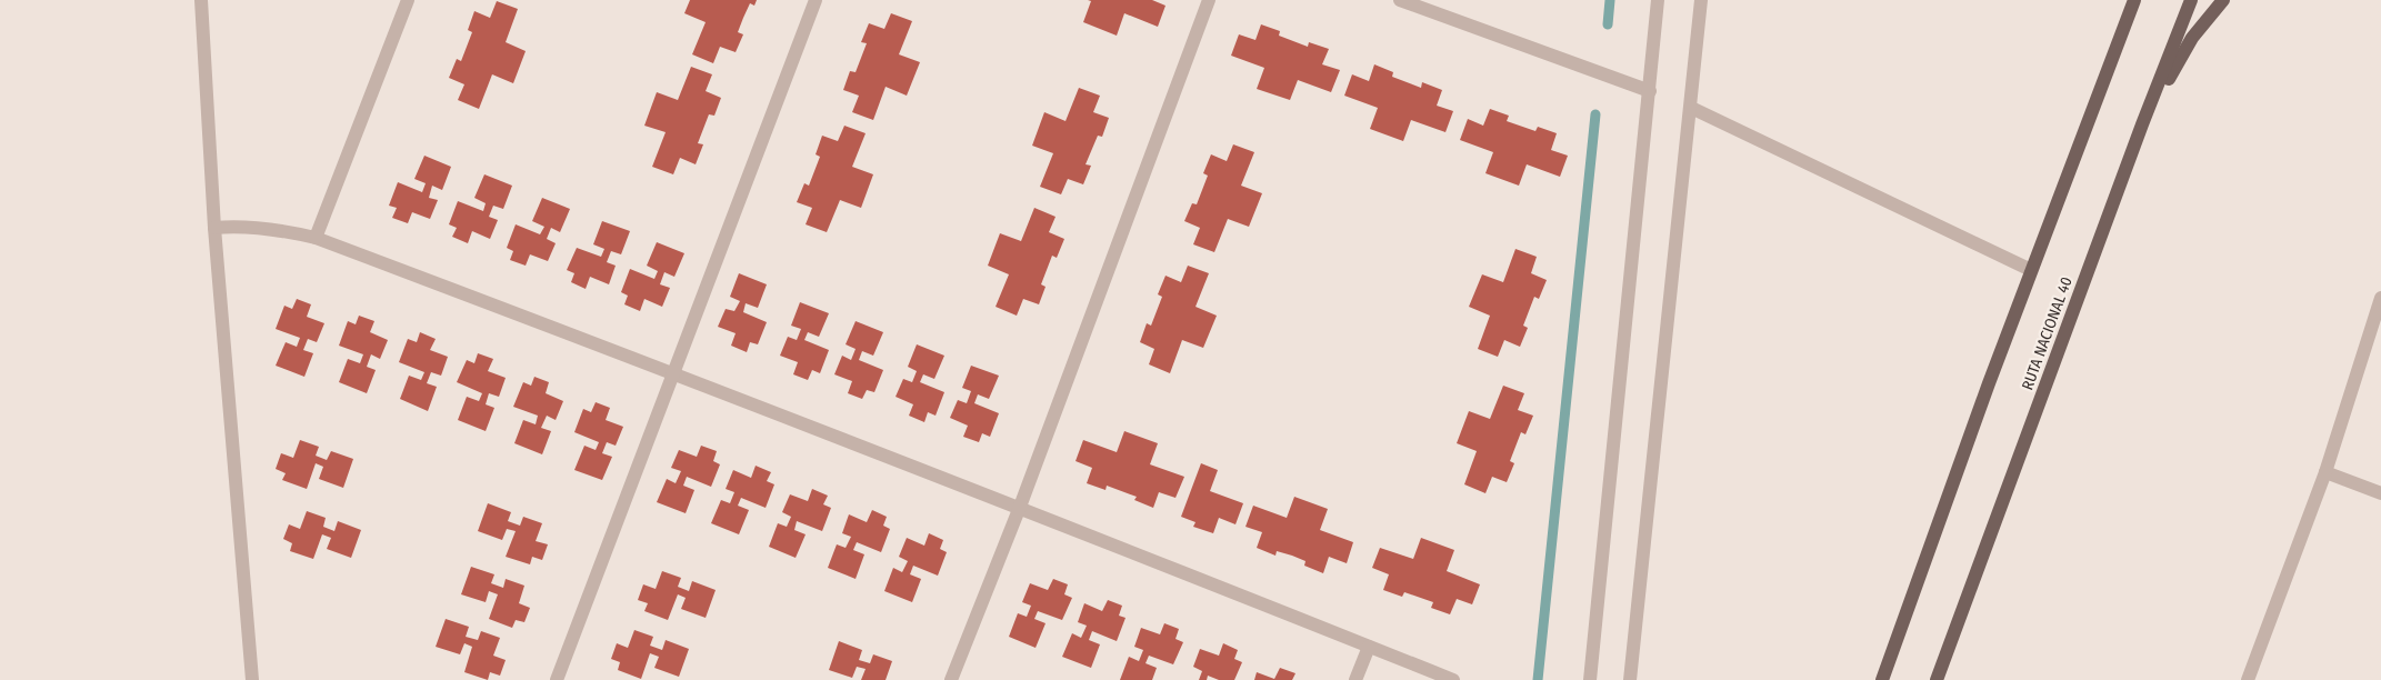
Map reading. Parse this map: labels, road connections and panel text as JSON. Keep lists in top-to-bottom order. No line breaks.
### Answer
{"streets":{"main road":["RUTA NACIONAL 40"]}}
